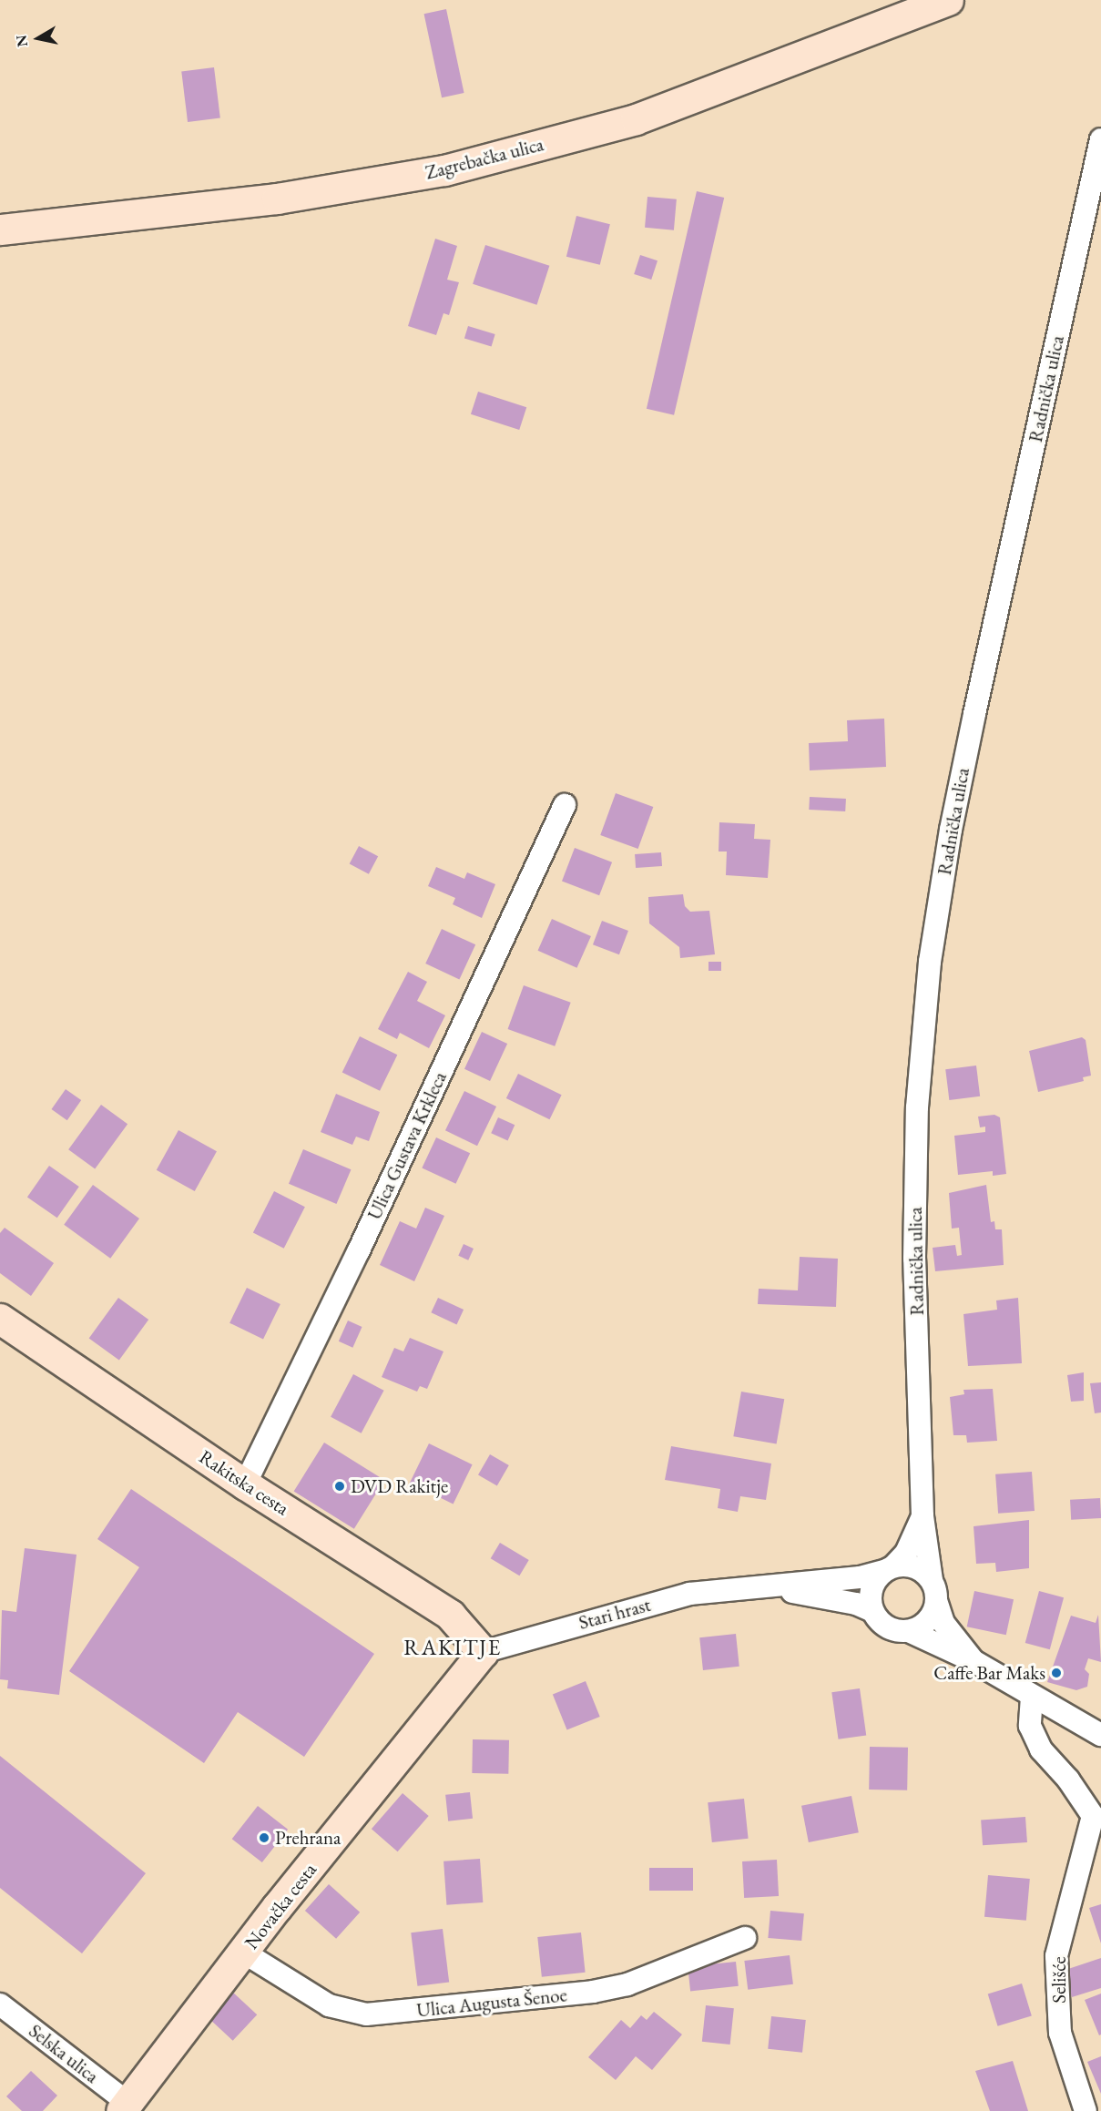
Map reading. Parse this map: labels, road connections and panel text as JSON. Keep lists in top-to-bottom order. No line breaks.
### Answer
{"streets":{"street":["Zagrebačka ulica","Radnička ulica","Ulica Gustava Krkleca","Rakitska cesta","Stari hrast","Novačka cesta","Selišće","Ulica Augusta Šenoe","Selska ulica"]},"crossings":[["Radnička ulica","Stari hrast"],["Ulica Gustava Krkleca","Rakitska cesta"],["Rakitska cesta","Stari hrast"],["Rakitska cesta","Novačka cesta"],["Stari hrast","Novačka cesta"],["Novačka cesta","Ulica Augusta Šenoe"],["Novačka cesta","Selska ulica"]],"districts":["RAKITJE"],"places":["DVD Rakitje","Caffe Bar Maks","Prehrana"],"north":"left"}
